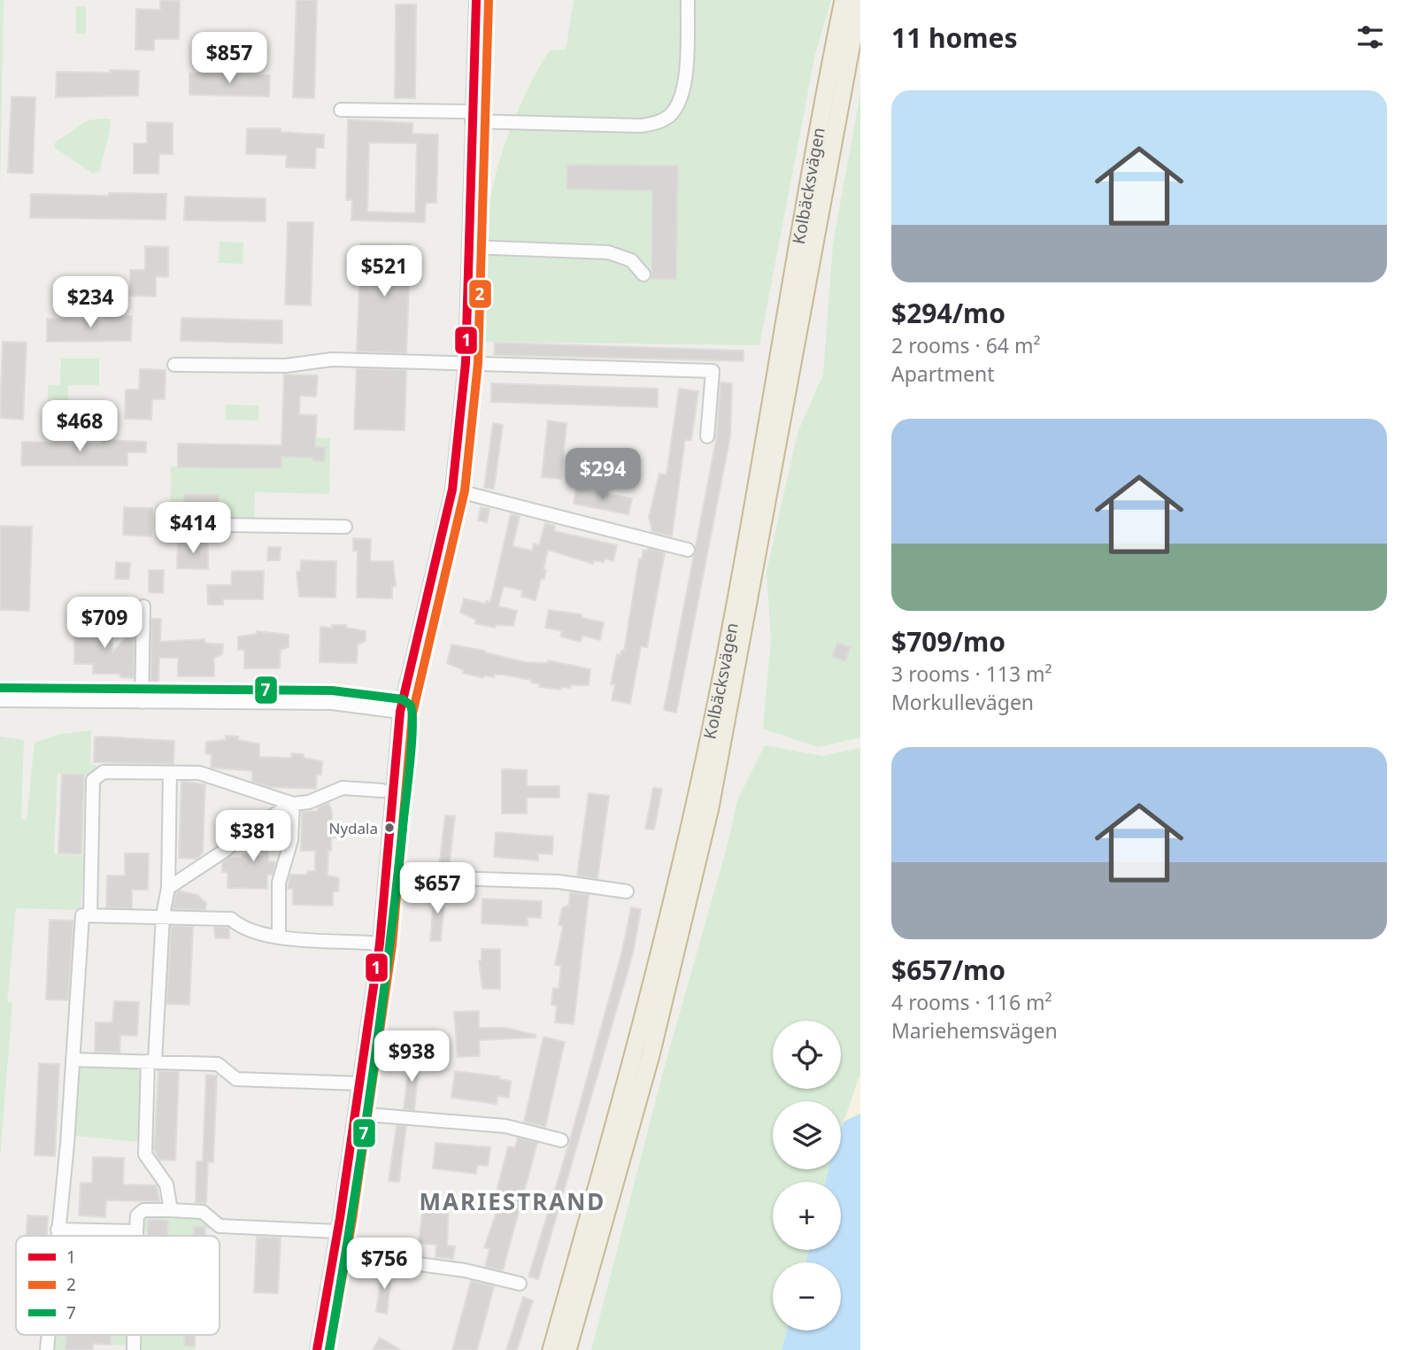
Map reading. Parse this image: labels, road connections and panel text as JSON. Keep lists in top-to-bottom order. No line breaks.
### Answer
{"streets":{"highway":["Kolbäcksvägen"]},"districts":["MARIESTRAND"],"places":["Nydala"],"lines":["transit line 1","transit line 2","transit line 7"],"legend":["1","2","7"],"page":{"heading":"11 homes","price":["$857","$521","$234","$468","$294","$414","$709","$381","$657","$938","$756"],"list":[{"name":"$294/mo","note":"2 rooms · 64 m² · Apartment"},{"name":"$709/mo","note":"3 rooms · 113 m² · Morkullevägen"},{"name":"$657/mo","note":"4 rooms · 116 m² · Mariehemsvägen"}],"map_buttons":["+","−"]}}
